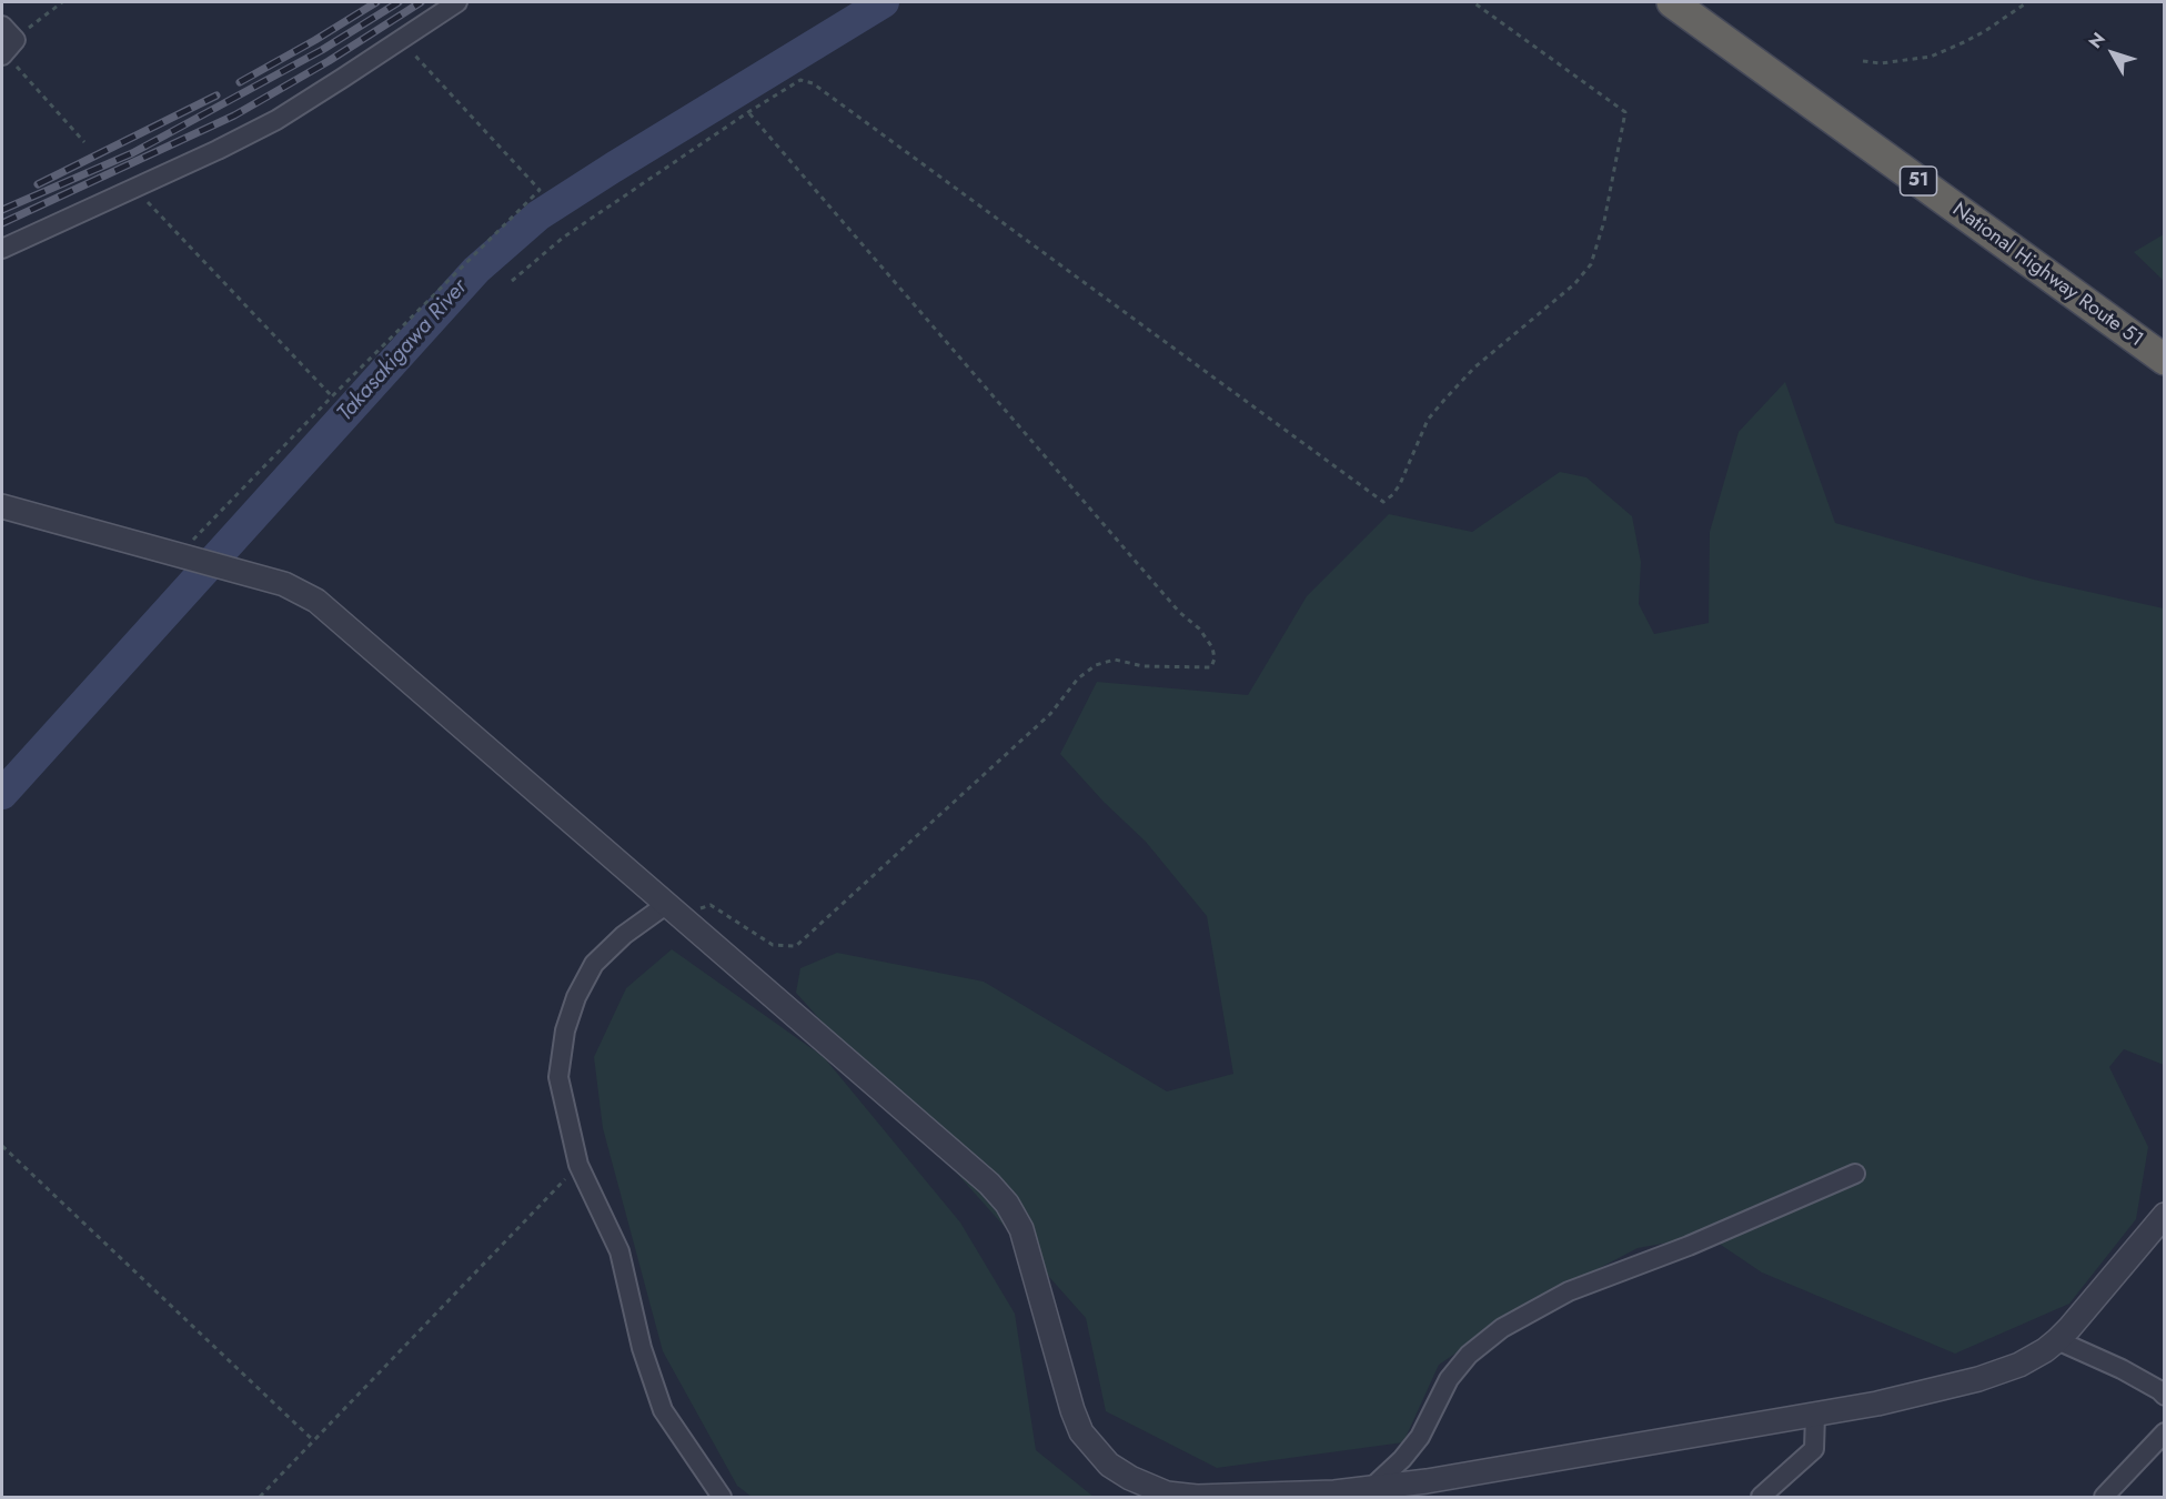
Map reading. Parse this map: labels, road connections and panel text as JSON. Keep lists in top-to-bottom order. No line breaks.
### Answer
{"streets":{"highway":["51","National Highway Route 51"]},"water":["Takasakigawa River"],"north":"top left"}
